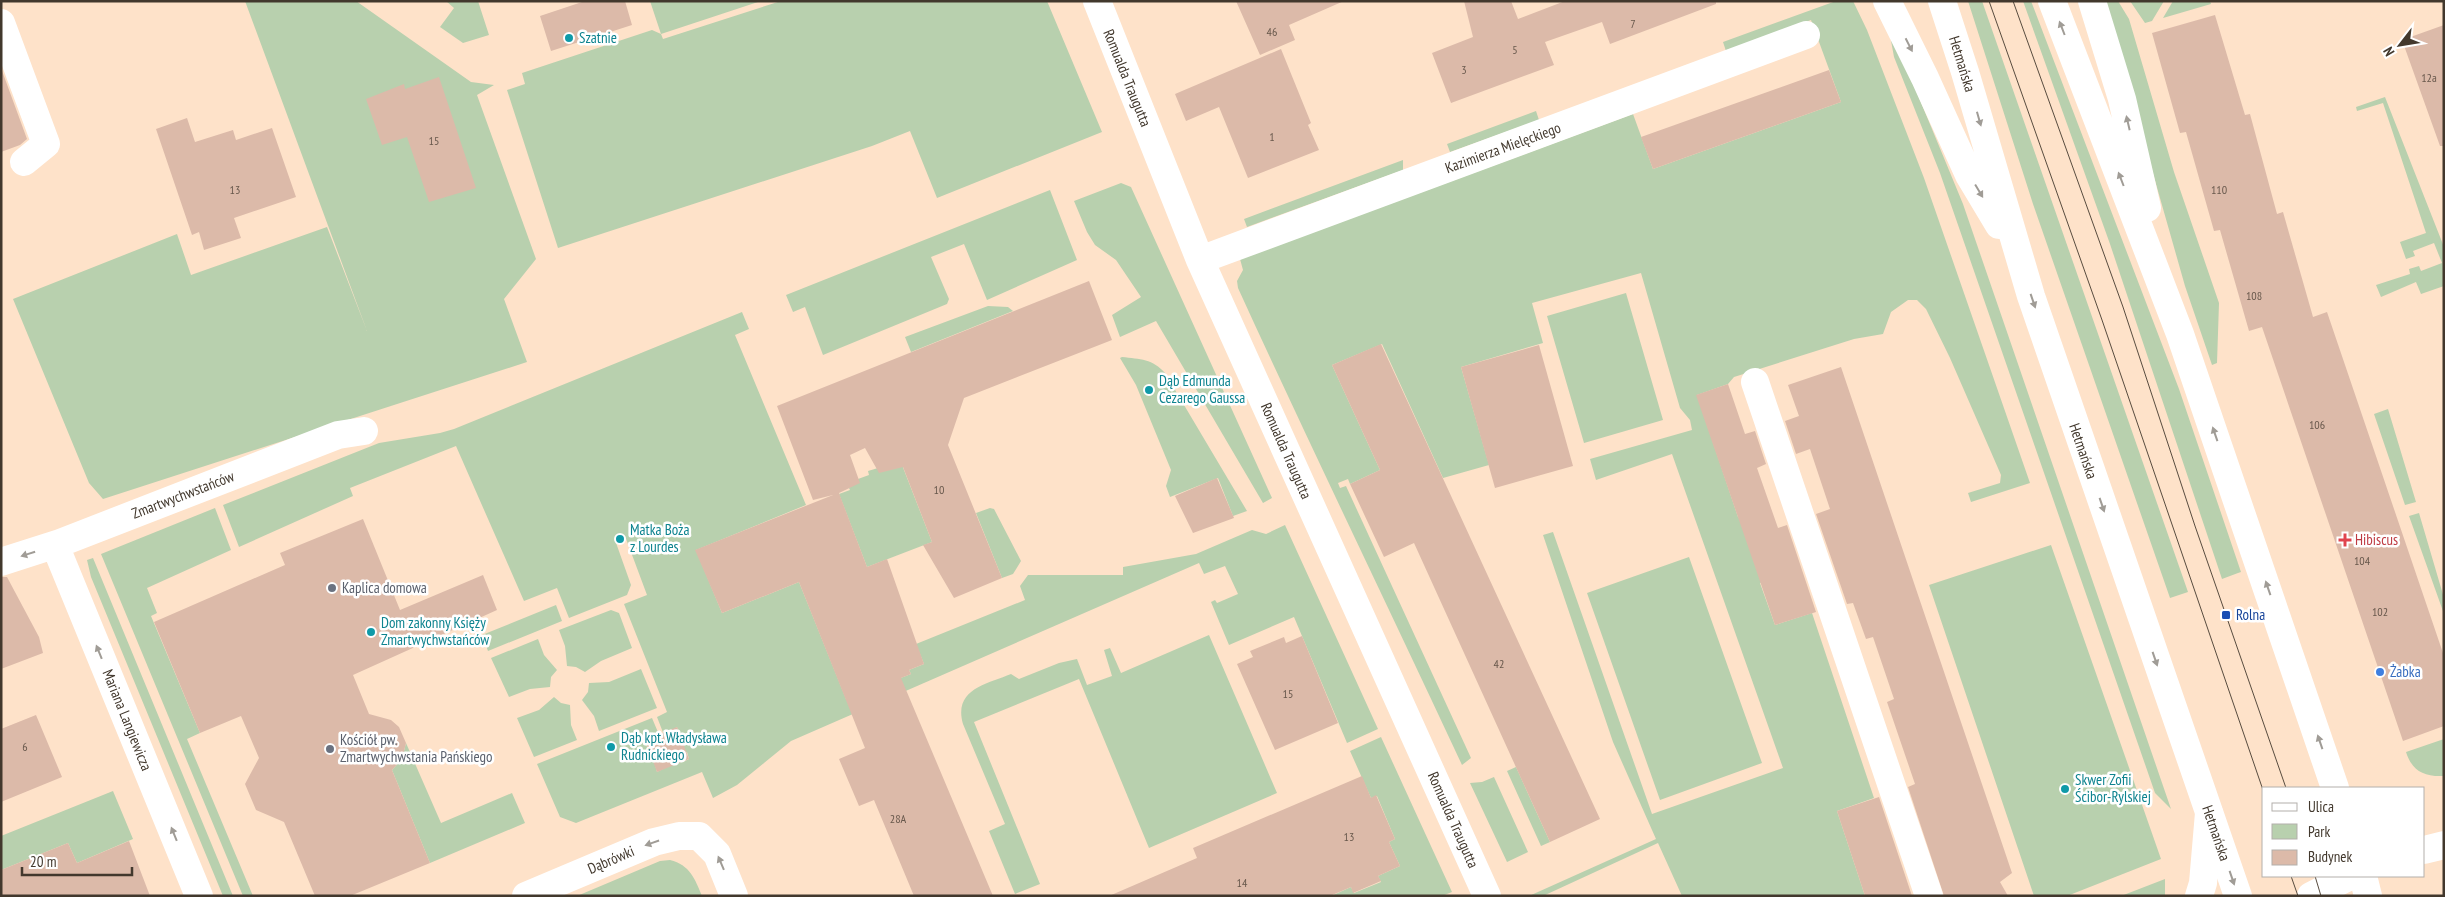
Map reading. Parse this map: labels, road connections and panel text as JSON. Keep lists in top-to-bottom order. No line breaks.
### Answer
{"streets":{"street":["Hetmańska","Romualda Traugutta","Kazimierza Mielęckiego","Zmartwychwstańców","Mariana Langiewicza","Dąbrówki"]},"crossings":[["Romualda Traugutta","Kazimierza Mielęckiego"],["Zmartwychwstańców","Mariana Langiewicza"]],"one_way":["Mariana Langiewicza","Dąbrówki"],"places":{"other":["Szatnie","Dąb Edmunda Cezarego Gaussa","Matka Boża z Lourdes","Kaplica domowa","Dom zakonny Księży Zmartwychwstańców","Żabka","Dąb kpt. Władysława Rudnickiego","Kościół pw. Zmartwychwstania Pańskiego","Skwer Zofii Ścibor-Rylskiej"],"health":["Hibiscus"],"transit":["Rolna"]},"house_numbers":["7","46","5","3","12a","1","15","13","110","108","106","10","104","102","42","15","6","28A","13","14"],"legend":["Ulica","Park","Budynek"],"scale_bar":"20 m","north":"bottom left"}
